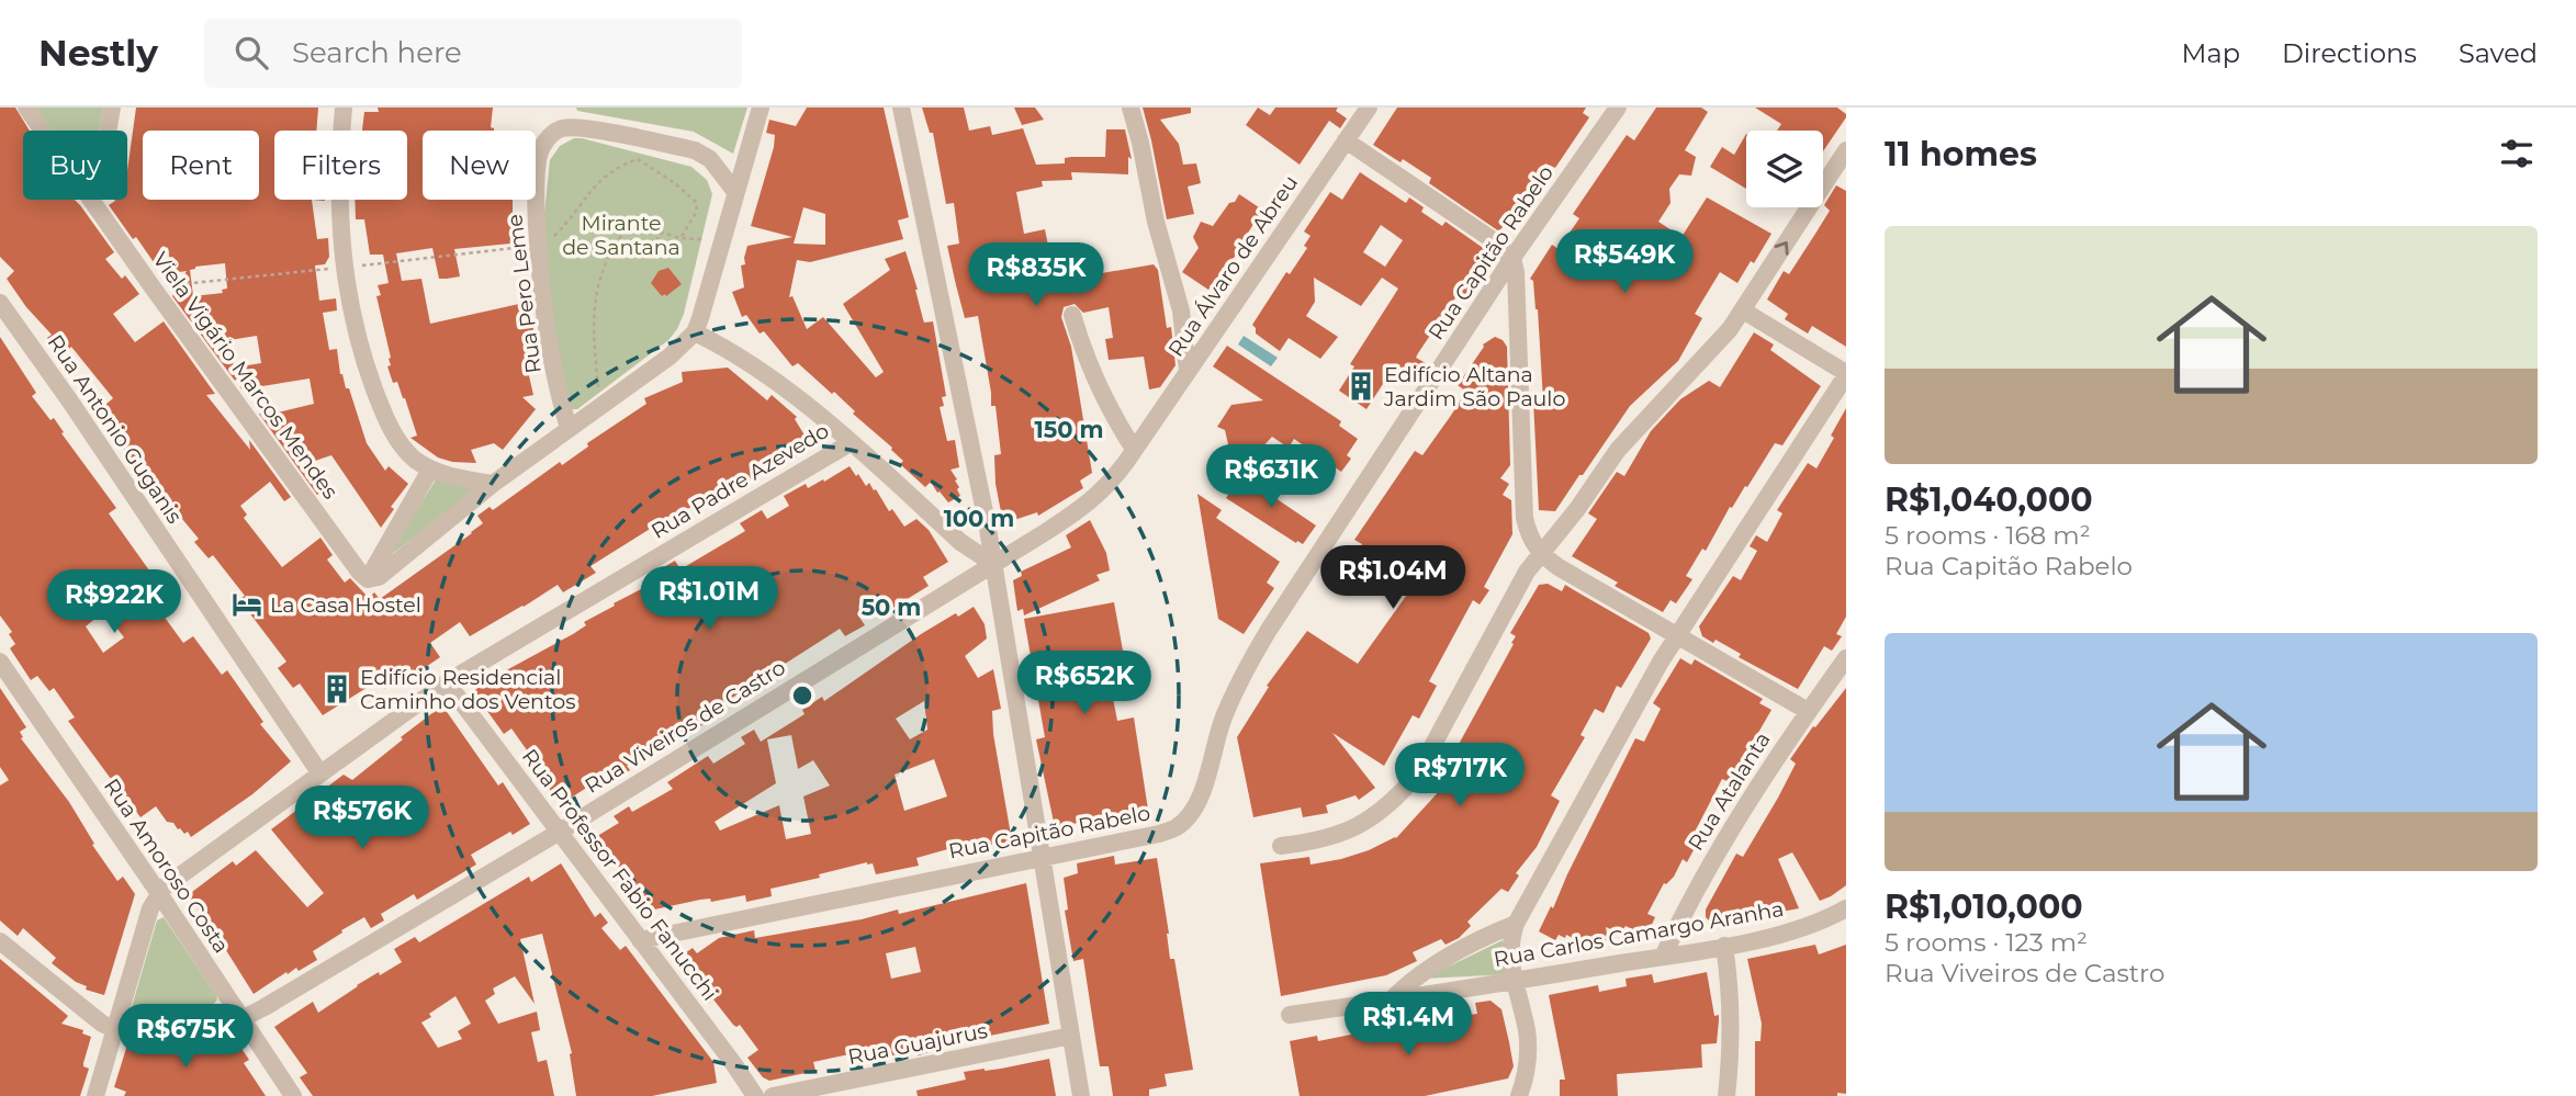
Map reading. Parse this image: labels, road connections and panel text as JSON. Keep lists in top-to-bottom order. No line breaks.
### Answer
{"streets":{"street":["Rua Capitão Rabelo","Rua Álvaro de Abreu","Rua Pero Leme","Viela Vigário Marcos Mendes","Rua Antonio Guganis","Rua Padre Azevedo","Rua Viveiros de Castro","Rua Atalanta","Rua Amoroso Costa","Rua Professor Fabio Fanucchi","Rua Carlos Camargo Aranha","Rua Guajurus"]},"crossings":[["Rua Capitão Rabelo","Rua Professor Fabio Fanucchi"],["Rua Álvaro de Abreu","Rua Viveiros de Castro"],["Rua Antonio Guganis","Rua Padre Azevedo"],["Rua Padre Azevedo","Rua Amoroso Costa"],["Rua Padre Azevedo","Rua Professor Fabio Fanucchi"],["Rua Viveiros de Castro","Rua Amoroso Costa"],["Rua Viveiros de Castro","Rua Professor Fabio Fanucchi"],["Rua Atalanta","Rua Carlos Camargo Aranha"]],"parks":["Mirante de Santana"],"places":{"building":["Edifício Altana Jardim São Paulo","Edifício Residencial Caminho dos Ventos"],"hotel":["La Casa Hostel"]},"page":{"header":"Nestly","search":"Search here","nav":["Map","Directions","Saved"],"heading":"11 homes","chip":["Buy","Rent","Filters","New"],"list":[{"name":"R$1,040,000","note":"5 rooms · 168 m² · Rua Capitão Rabelo"},{"name":"R$1,010,000","note":"5 rooms · 123 m² · Rua Viveiros de Castro"}],"price":["R$549K","R$835K","R$631K","R$1.04M","R$1.01M","R$922K","R$652K","R$717K","R$576K","R$1.4M","R$675K"]},"rings":["150 m","100 m","50 m"]}
